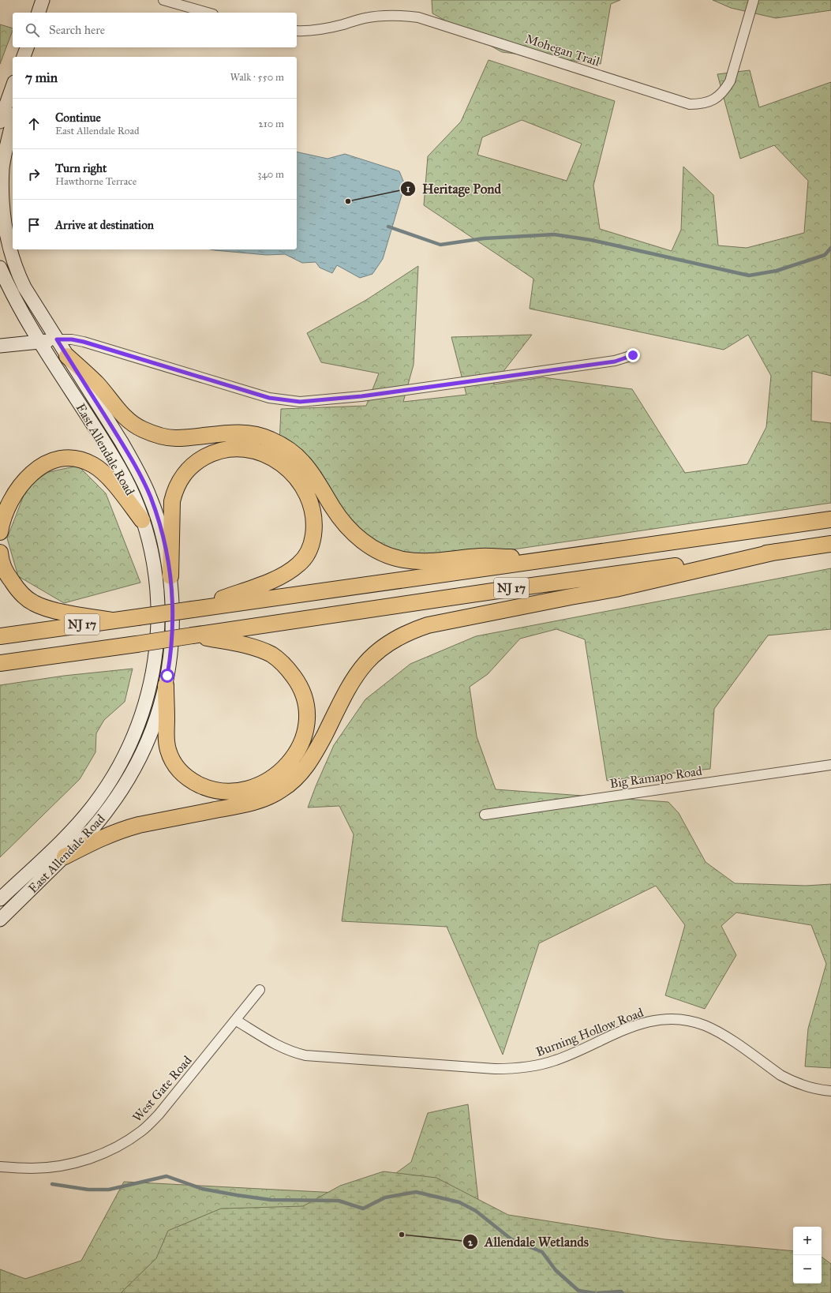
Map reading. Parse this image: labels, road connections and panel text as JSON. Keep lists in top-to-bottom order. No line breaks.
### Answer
{"streets":{"highway":["NJ 17"],"main road":["East Allendale Road"],"street":["Mohegan Trail","Big Ramapo Road","Burning Hollow Road","West Gate Road"]},"crossings":[["Burning Hollow Road","West Gate Road"]],"places":["Heritage Pond","Allendale Wetlands"],"page":{"search":"Search here","heading":["7 min","Walk · 550 m"],"list":[["Continue","East Allendale Road","210 m"],["Turn right","Hawthorne Terrace","340 m"],"Arrive at destination"],"map_buttons":["+","−"]}}
